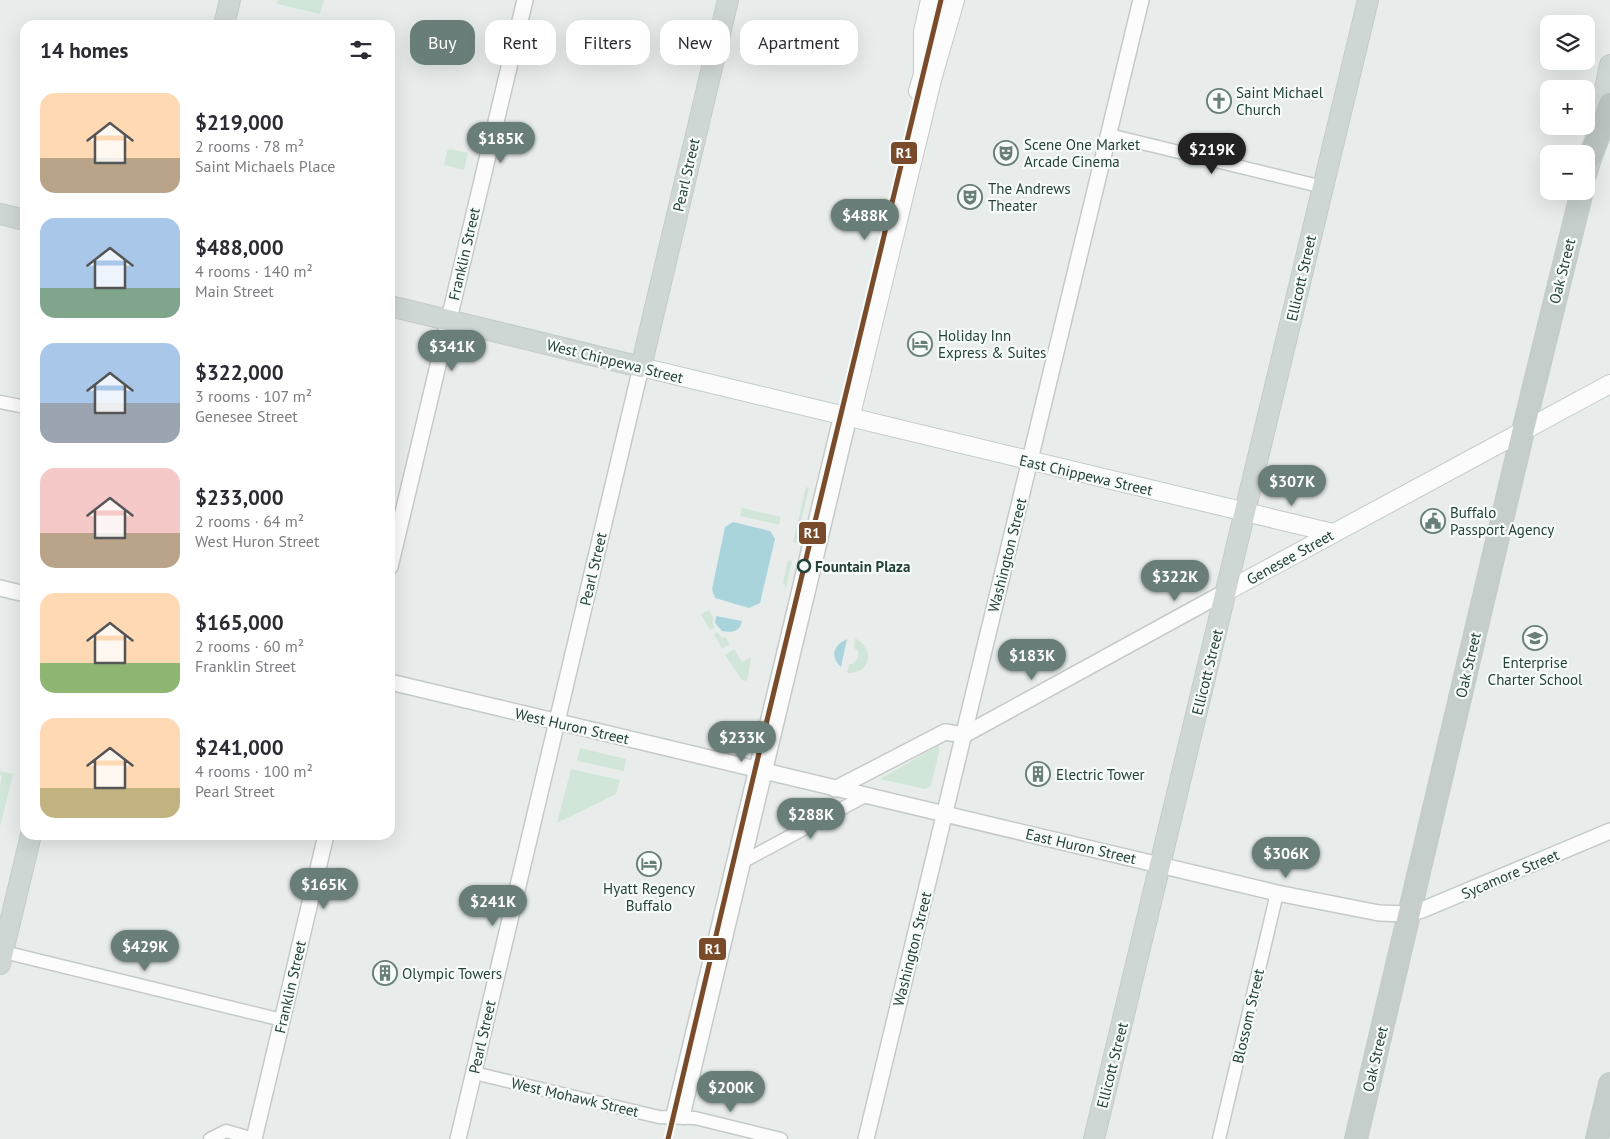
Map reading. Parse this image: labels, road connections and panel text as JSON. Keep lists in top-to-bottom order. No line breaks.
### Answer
{"streets":{"highway":["Oak Street"],"main road":["Pearl Street","Ellicott Street","West Chippewa Street","East Chippewa Street","Genesee Street"],"street":["Franklin Street","Washington Street","West Huron Street","East Huron Street","Sycamore Street","Blossom Street","West Mohawk Street"]},"crossings":[["Pearl Street","West Chippewa Street"],["Pearl Street","West Huron Street"],["Pearl Street","West Mohawk Street"],["Franklin Street","West Chippewa Street"],["Oak Street","Genesee Street"],["Oak Street","East Huron Street"],["Oak Street","Sycamore Street"],["Ellicott Street","East Chippewa Street"],["Ellicott Street","Genesee Street"],["Ellicott Street","East Huron Street"],["West Chippewa Street","East Chippewa Street"],["East Chippewa Street","Washington Street"],["East Chippewa Street","Genesee Street"],["Washington Street","Genesee Street"],["Washington Street","East Huron Street"],["Genesee Street","East Huron Street"],["West Huron Street","East Huron Street"],["East Huron Street","Sycamore Street"],["East Huron Street","Blossom Street"]],"places":{"church":["Saint Michael Church"],"theatre":["Scene One Market Arcade Cinema","The Andrews Theater"],"hotel":["Holiday Inn Express & Suites","Hyatt Regency Buffalo"],"public building":["Buffalo Passport Agency"],"other":["Fountain Plaza"],"school or university":["Enterprise Charter School"],"building":["Electric Tower","Olympic Towers"]},"lines":["transit line R1"],"page":{"map_buttons":["+","−"],"chip":["Buy","Rent","Filters","New","Apartment"],"heading":"14 homes","list":[{"name":"$219,000","note":"2 rooms · 78 m² · Saint Michaels Place"},{"name":"$488,000","note":"4 rooms · 140 m² · Main Street"},{"name":"$322,000","note":"3 rooms · 107 m² · Genesee Street"},{"name":"$233,000","note":"2 rooms · 64 m² · West Huron Street"},{"name":"$165,000","note":"2 rooms · 60 m² · Franklin Street"},{"name":"$241,000","note":"4 rooms · 100 m² · Pearl Street"}],"price":["$185K","$219K","$488K","$341K","$307K","$322K","$183K","$233K","$288K","$306K","$165K","$241K","$429K","$200K"]}}
